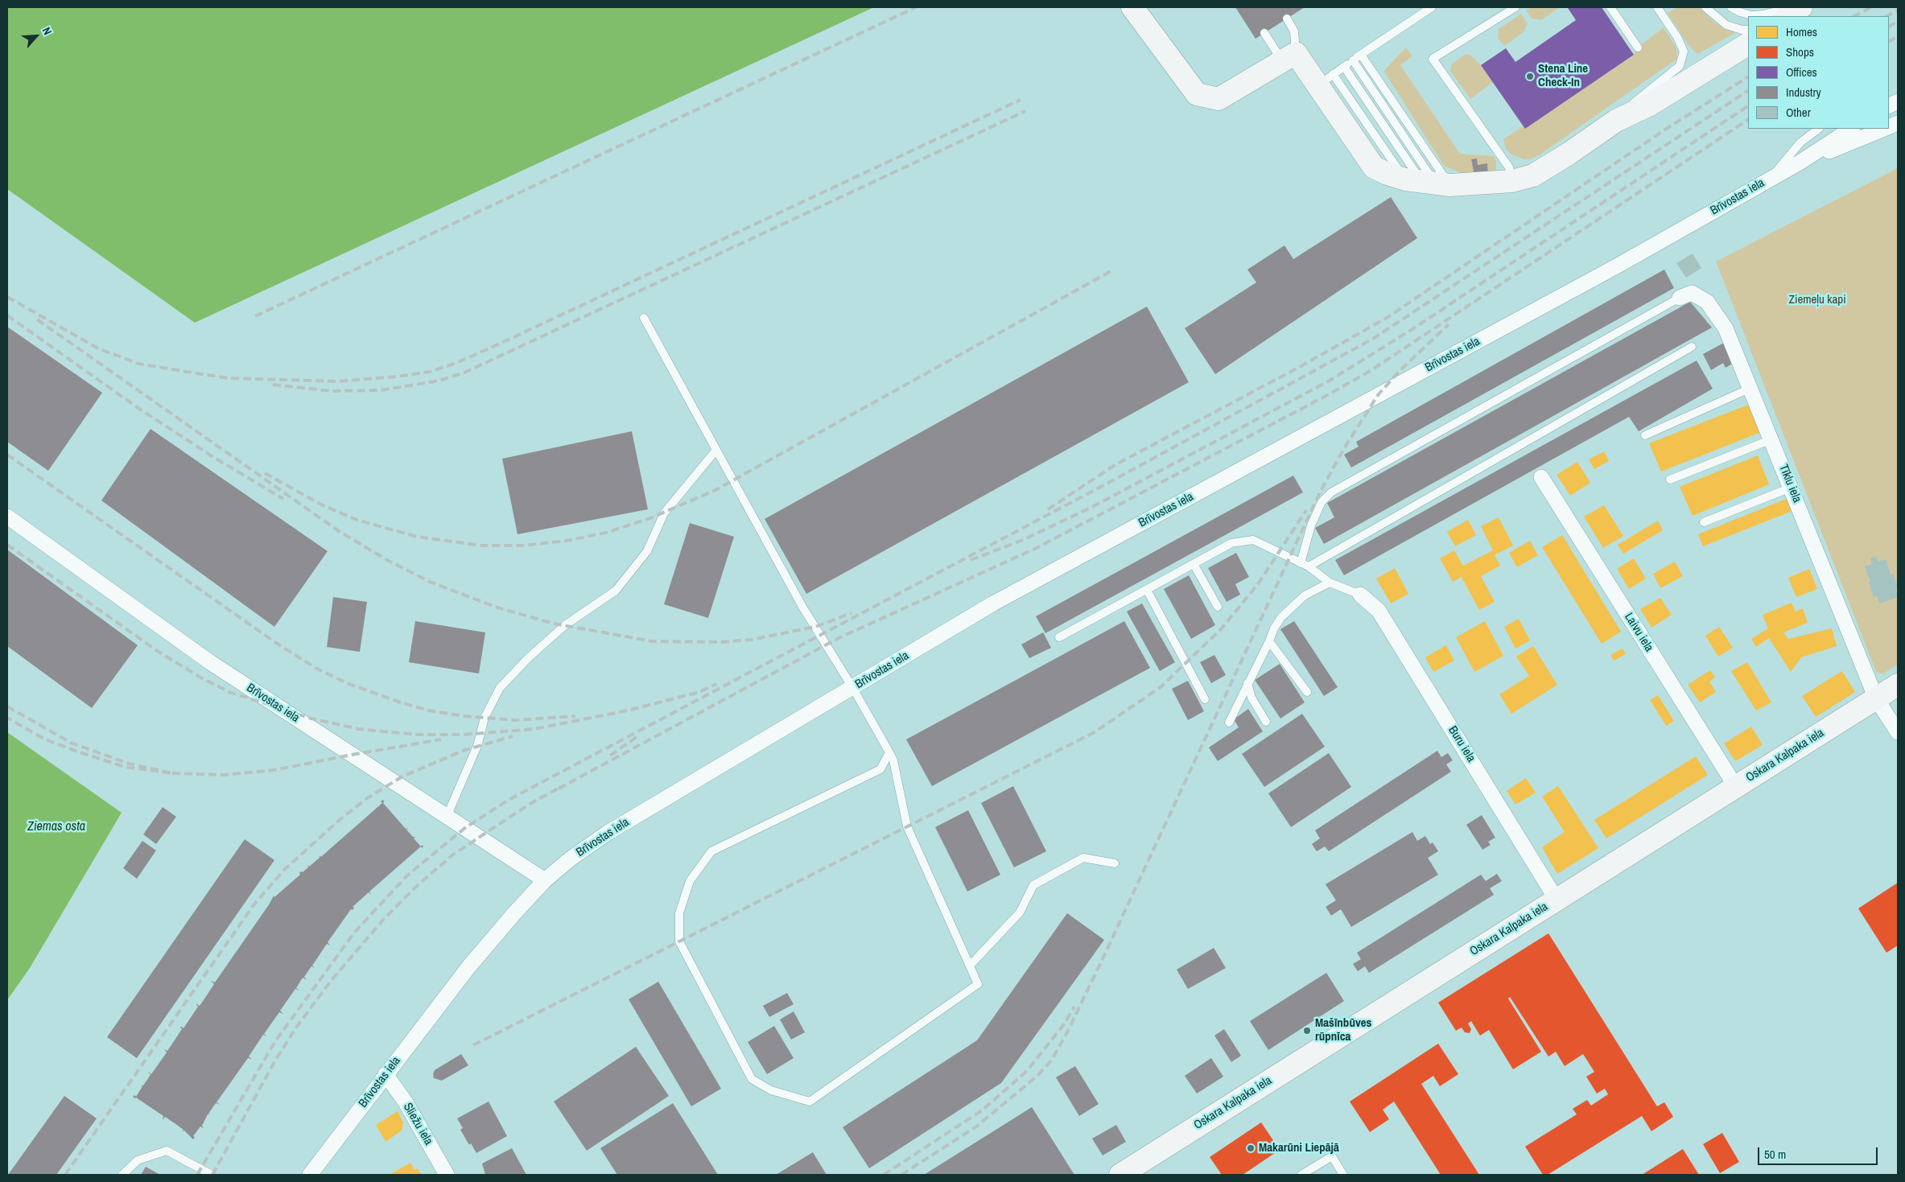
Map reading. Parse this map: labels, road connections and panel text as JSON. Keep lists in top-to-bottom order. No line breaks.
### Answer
{"streets":{"main road":["Oskara Kalpaka iela"],"street":["Brīvostas iela","Tīklu iela","Laivu iela","Buru iela","Sliežu iela"]},"crossings":[["Brīvostas iela","Sliežu iela"],["Tīklu iela","Oskara Kalpaka iela"],["Laivu iela","Oskara Kalpaka iela"],["Buru iela","Oskara Kalpaka iela"]],"water":["Ziemas osta"],"parks":["Ziemeļu kapi"],"places":["Stena Line Check-In","Mašīnbūves rūpnīca","Makarūni Liepājā"],"legend":["Homes","Shops","Offices","Industry","Other"],"scale_bar":"50 m","north":"top right"}
